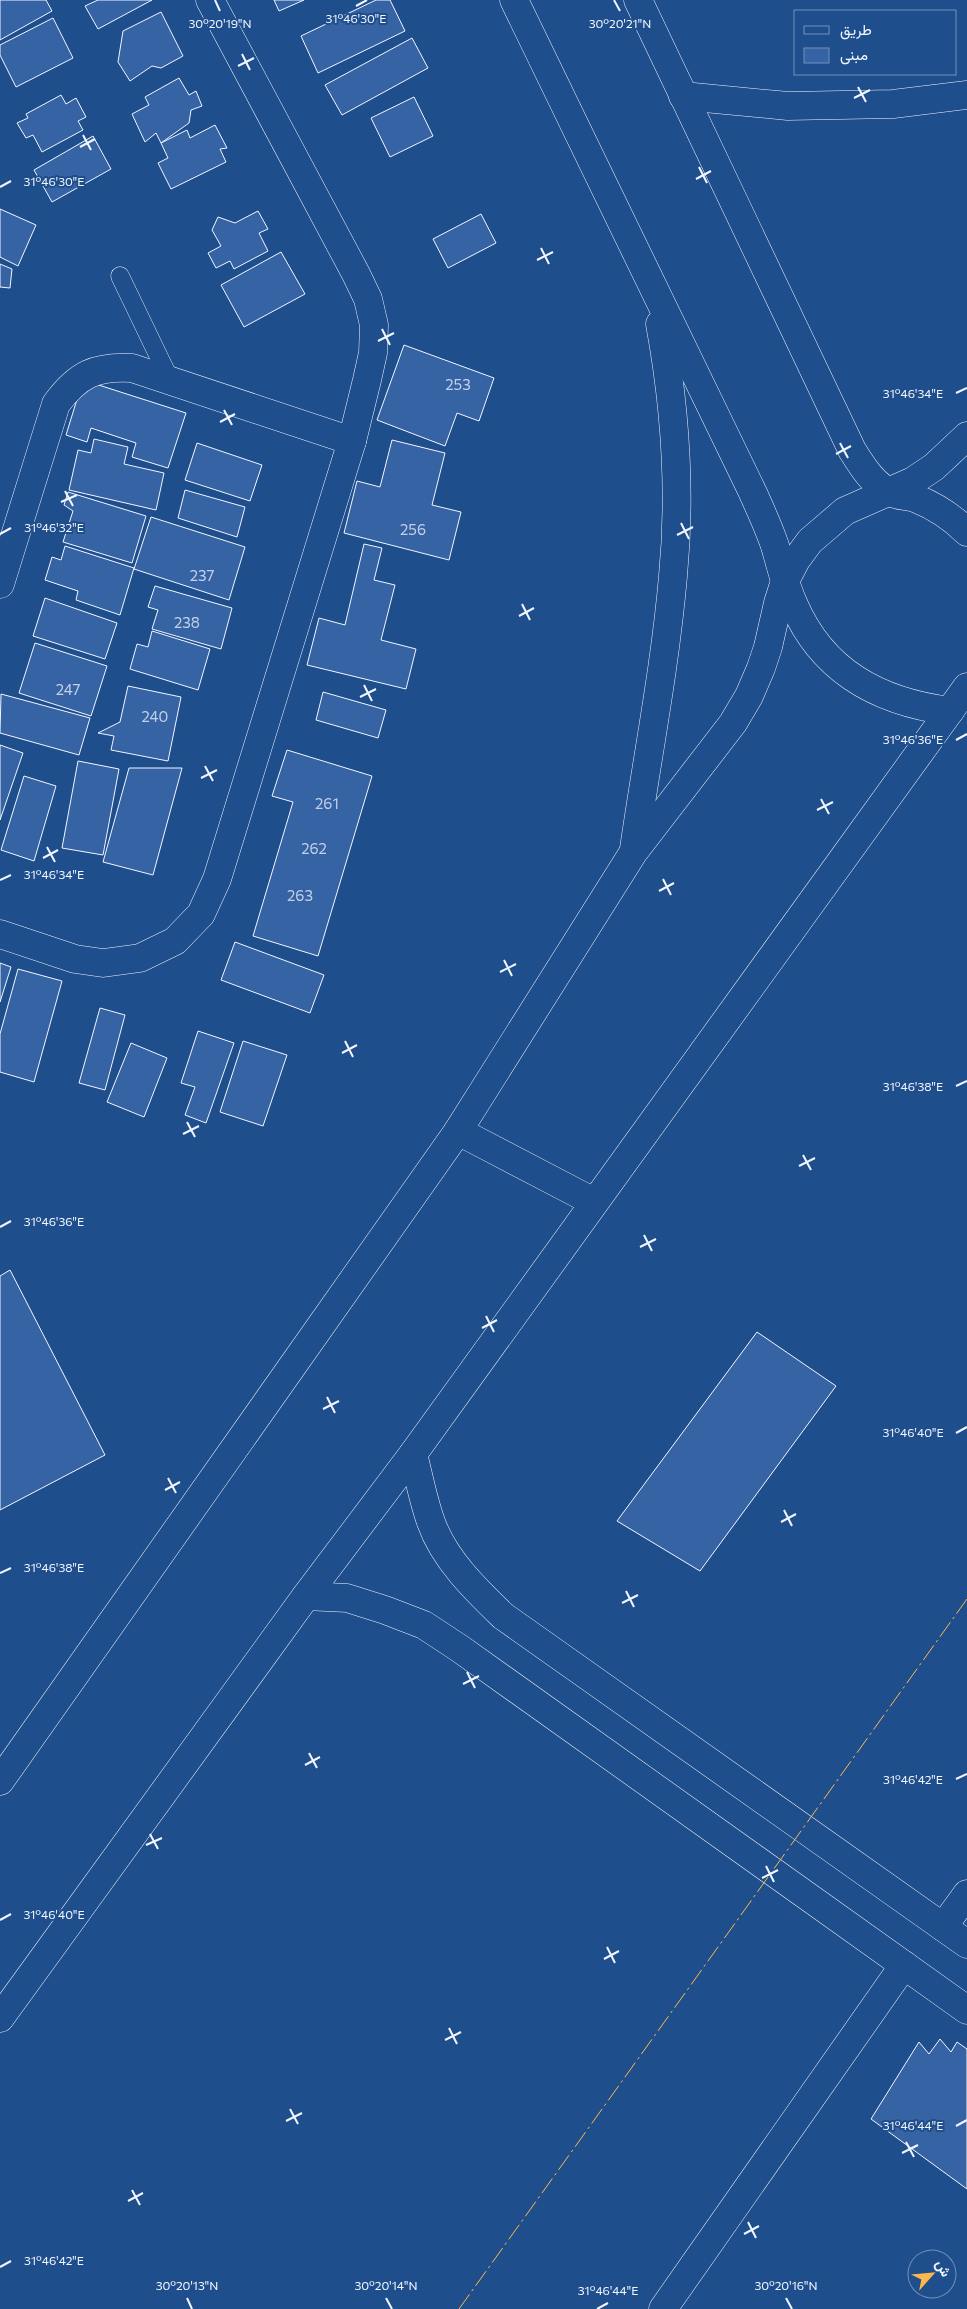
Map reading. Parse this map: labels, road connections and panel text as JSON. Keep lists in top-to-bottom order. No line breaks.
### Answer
{"house_numbers":["253","256","237","238","247","240","261","262","263"],"legend":["طريق","مبنى"],"north":"top right","coordinates":["31°46'30\"E","30°20'19\"N","30°20'21\"N","31°46'34\"E","31°46'32\"E","31°46'36\"E","31°46'38\"E","31°46'40\"E","31°46'42\"E","31°46'44\"E","30°20'13\"N","30°20'14\"N","30°20'16\"N"]}
